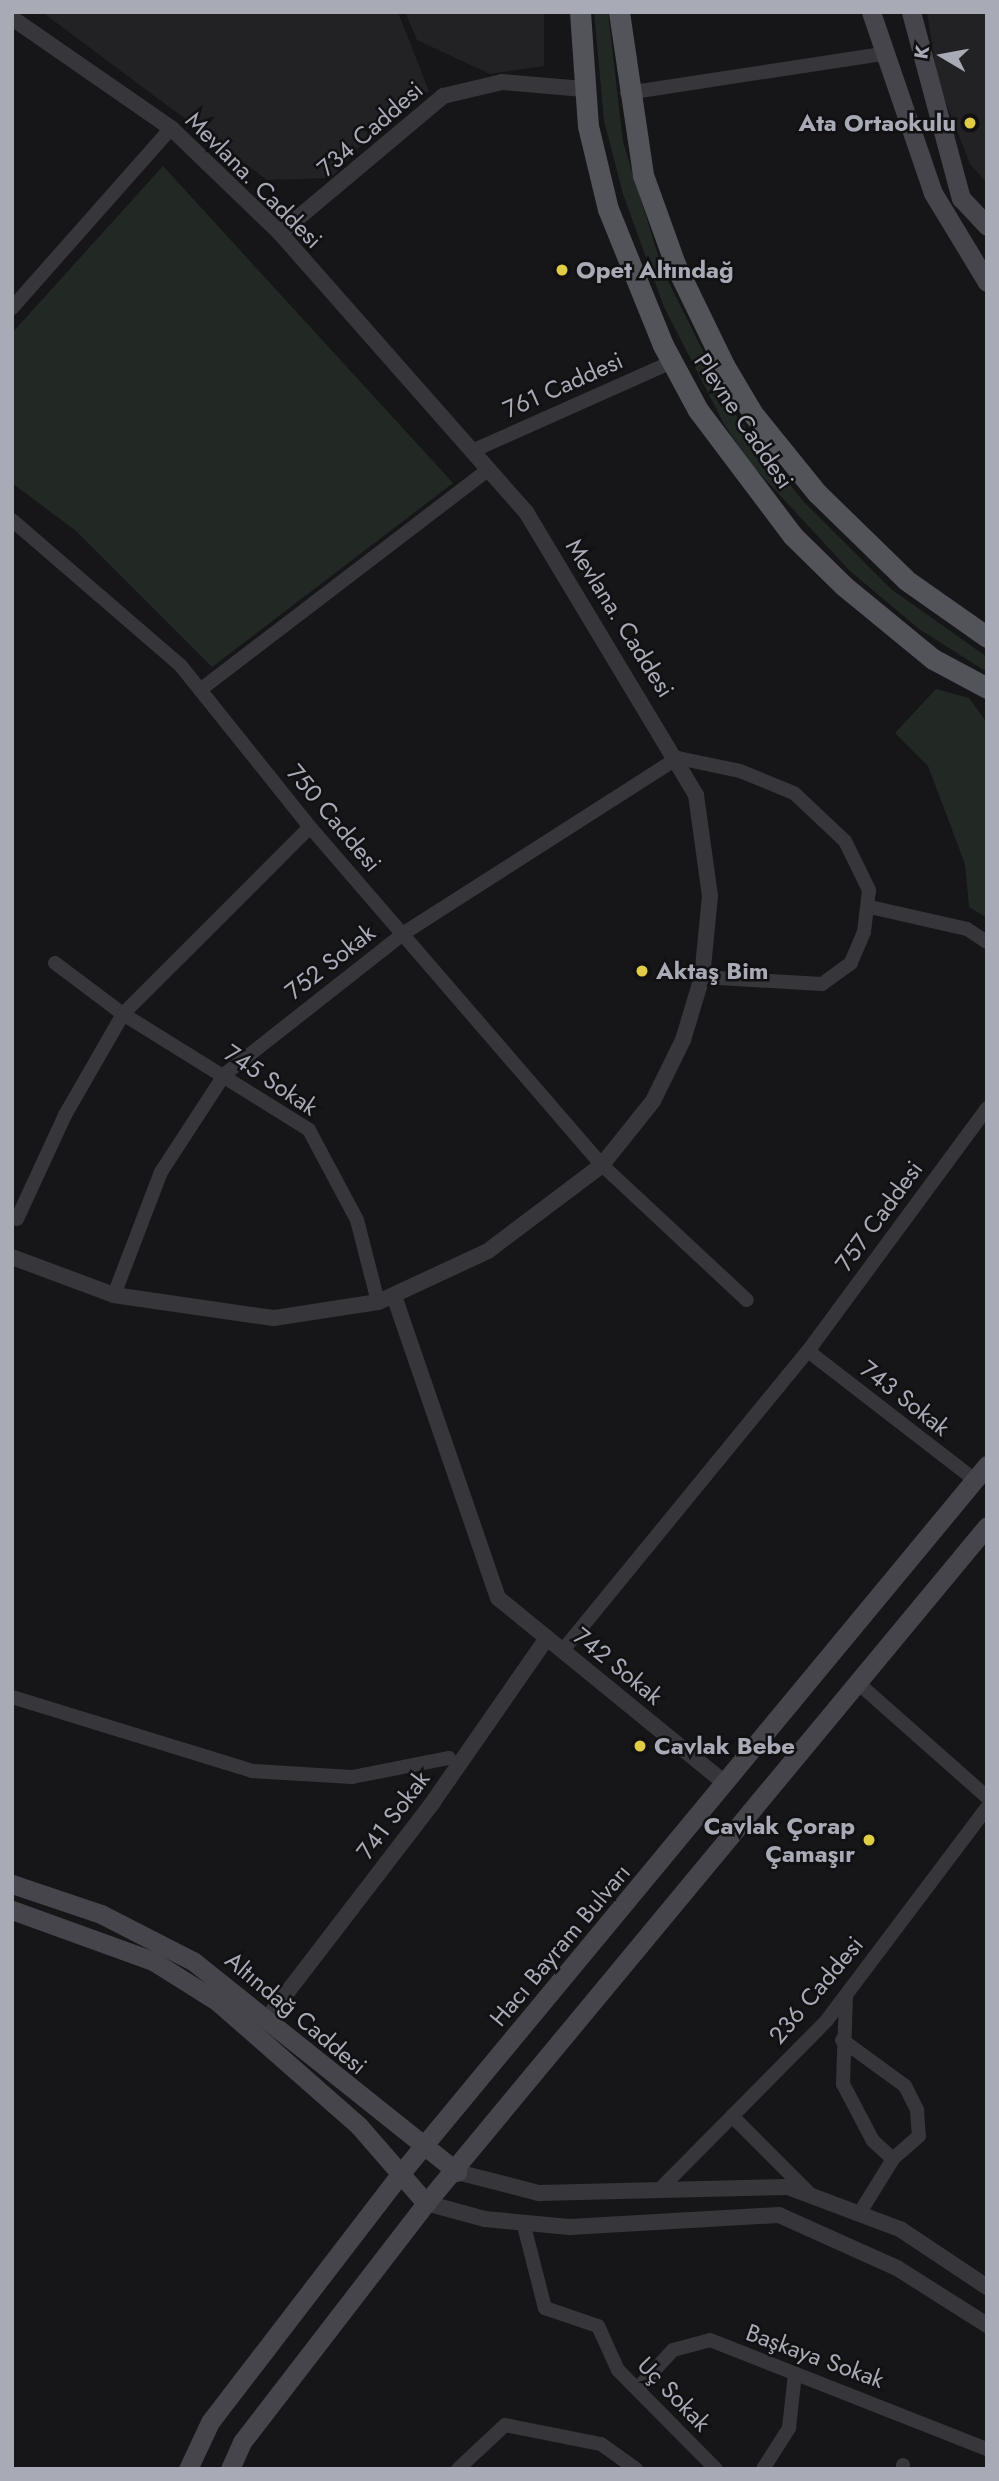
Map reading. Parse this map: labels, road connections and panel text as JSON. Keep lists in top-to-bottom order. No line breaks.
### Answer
{"streets":{"main road":["Plevne Caddesi","Hacı Bayram Bulvarı","Altındağ Caddesi"],"street":["734 Caddesi","Mevlana. Caddesi","761 Caddesi","750 Caddesi","752 Sokak","745 Sokak","757 Caddesi","743 Sokak","742 Sokak","741 Sokak","236 Caddesi","Başkaya Sokak","Uç Sokak"]},"crossings":[["734 Caddesi","Mevlana. Caddesi"],["734 Caddesi","Plevne Caddesi"],["Mevlana. Caddesi","761 Caddesi"],["Mevlana. Caddesi","750 Caddesi"],["Mevlana. Caddesi","752 Sokak"],["Mevlana. Caddesi","745 Sokak"],["761 Caddesi","Plevne Caddesi"],["750 Caddesi","752 Sokak"],["752 Sokak","745 Sokak"],["745 Sokak","742 Sokak"],["745 Sokak","741 Sokak"],["757 Caddesi","743 Sokak"],["757 Caddesi","742 Sokak"],["743 Sokak","Hacı Bayram Bulvarı"],["742 Sokak","741 Sokak"],["742 Sokak","Hacı Bayram Bulvarı"],["741 Sokak","Altındağ Caddesi"],["Hacı Bayram Bulvarı","Altındağ Caddesi"],["Başkaya Sokak","Uç Sokak"]],"places":["Ata Ortaokulu","Opet Altındağ","Aktaş Bim","Cavlak Bebe","Cavlak Çorap Çamaşır"],"north":"left"}
